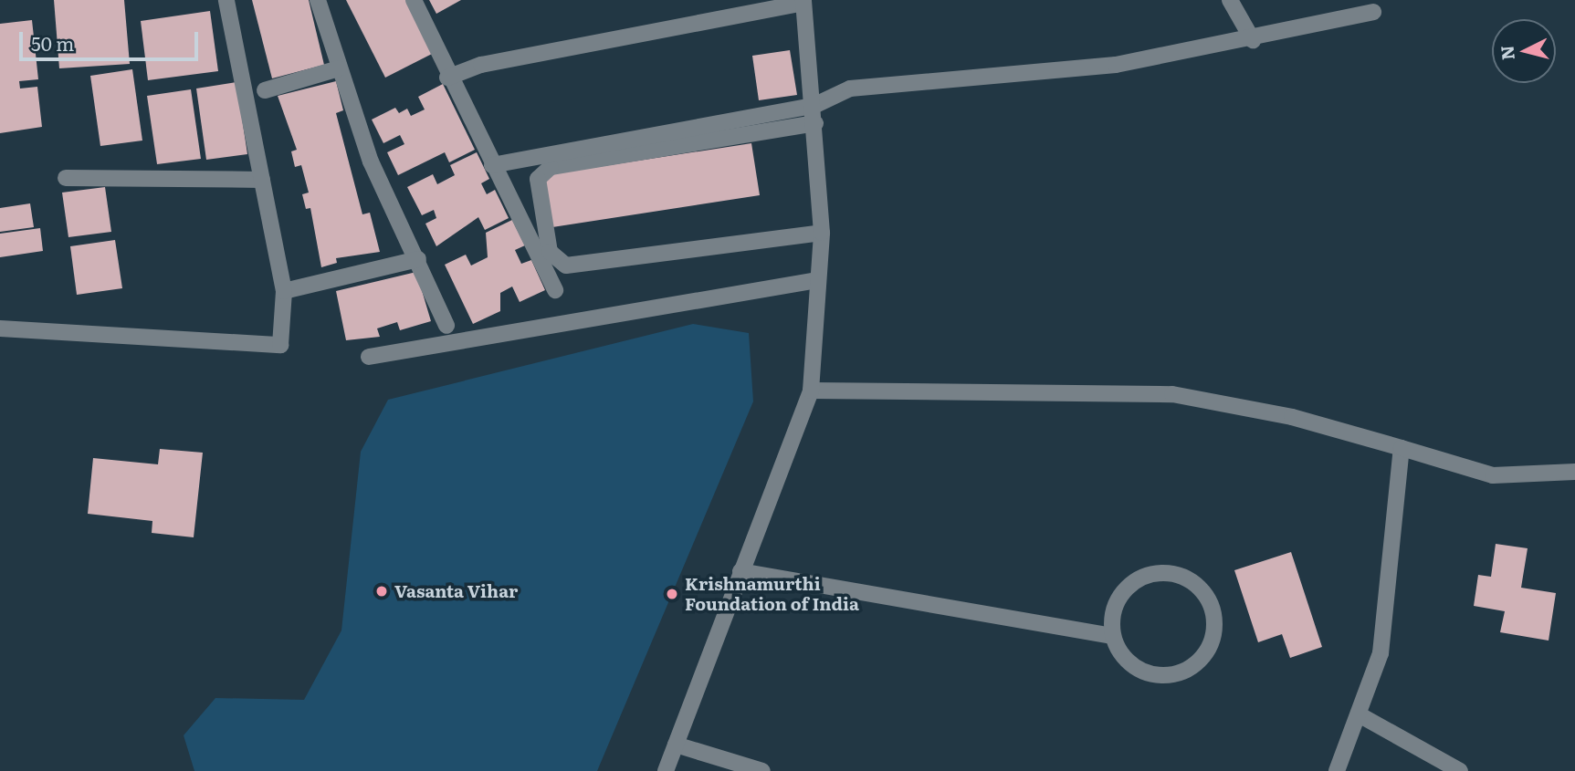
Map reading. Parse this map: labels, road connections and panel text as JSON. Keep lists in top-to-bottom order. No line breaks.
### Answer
{"places":["Vasanta Vihar","Krishnamurthi Foundation of India"],"scale_bar":"50 m","north":"left"}
